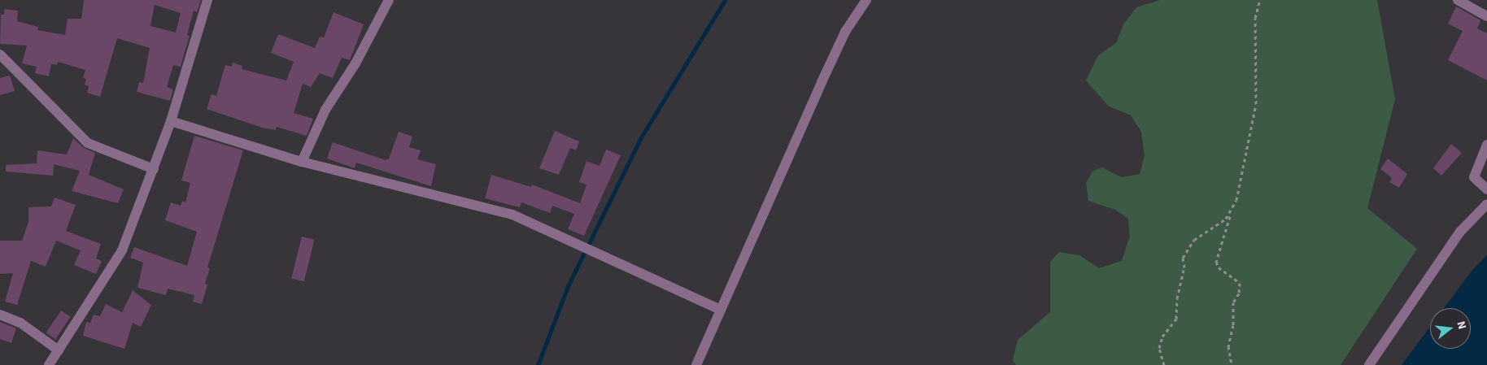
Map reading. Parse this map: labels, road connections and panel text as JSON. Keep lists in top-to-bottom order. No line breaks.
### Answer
{"north":"right"}
